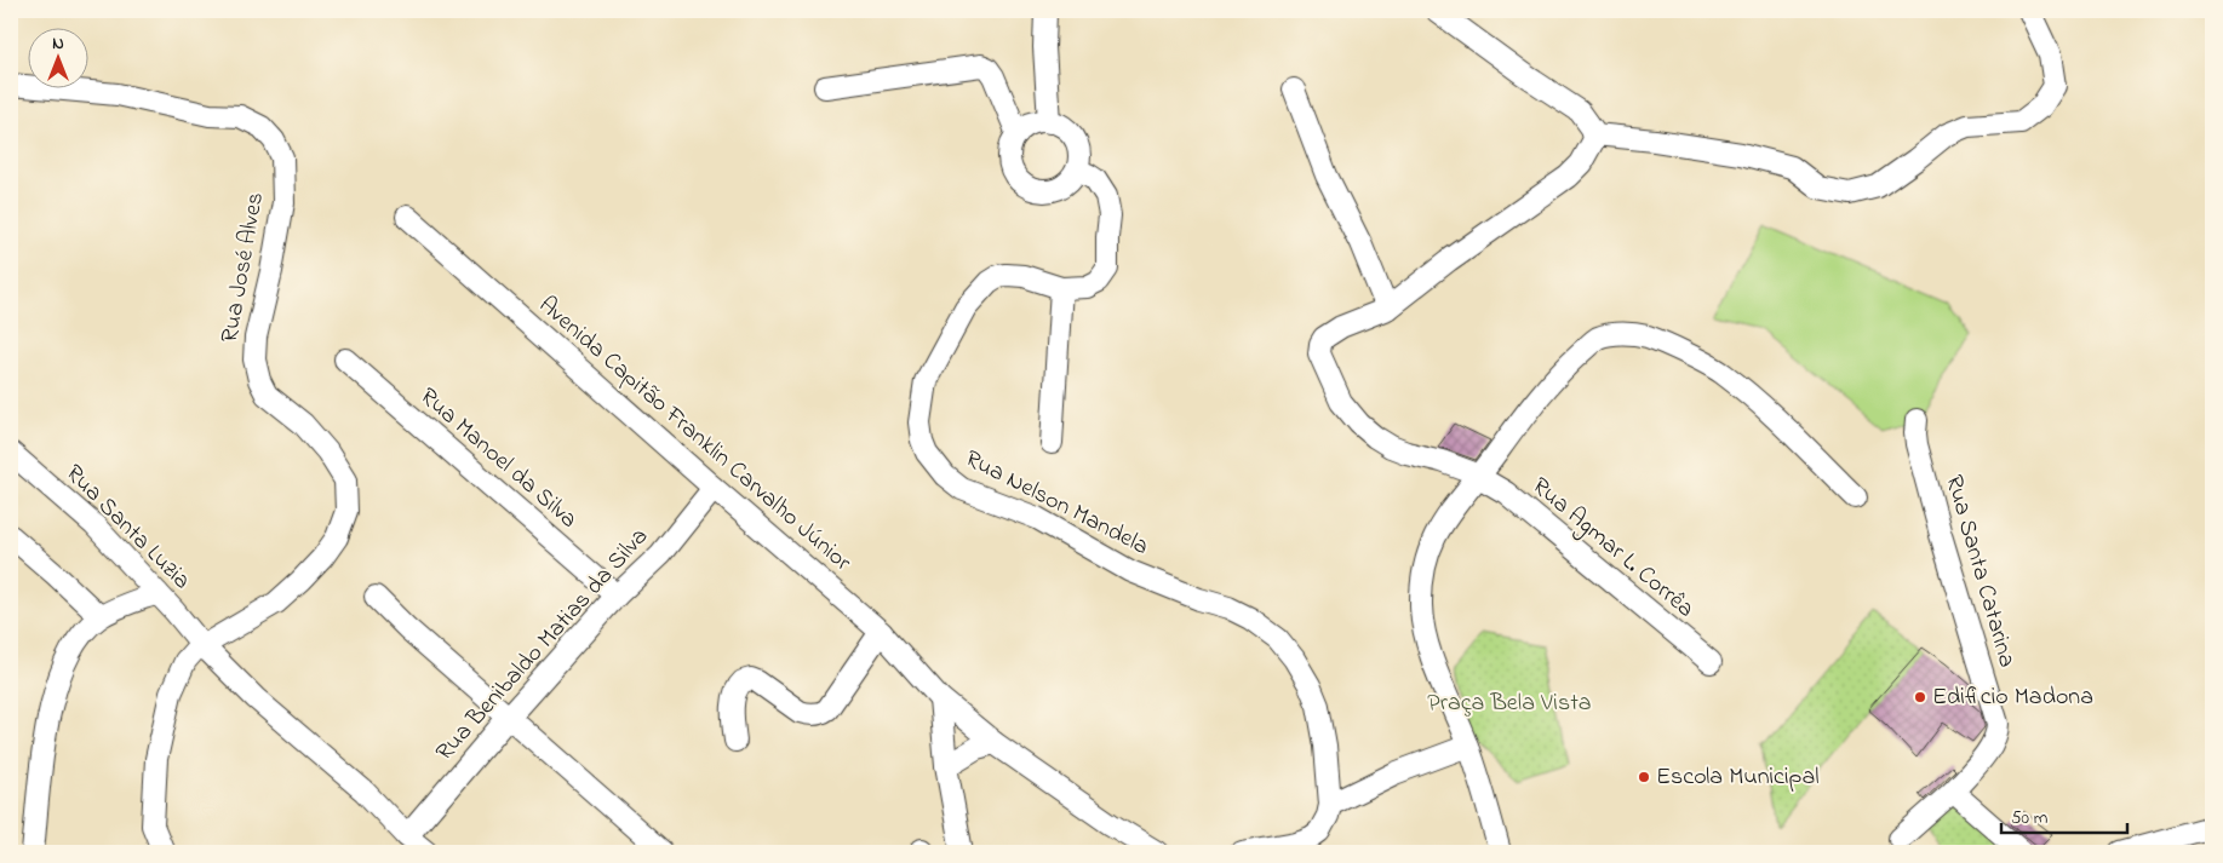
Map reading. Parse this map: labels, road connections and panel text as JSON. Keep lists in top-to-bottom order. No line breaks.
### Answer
{"streets":{"street":["Rua José Alves","Avenida Capitão Franklin Carvalho Júnior","Rua Manoel da Silva","Rua Nelson Mandela","Rua Santa Luzia","Rua Agmar L. Corrêa","Rua Santa Catarina","Rua Benibaldo Matias da Silva"]},"crossings":[["Rua José Alves","Rua Santa Luzia"],["Avenida Capitão Franklin Carvalho Júnior","Rua Benibaldo Matias da Silva"],["Rua Manoel da Silva","Rua Benibaldo Matias da Silva"],["Rua Santa Luzia","Rua Benibaldo Matias da Silva"]],"parks":["Praça Bela Vista"],"places":["Edificio Madona","Escola Municipal"],"scale_bar":"50 m","north":"top"}
